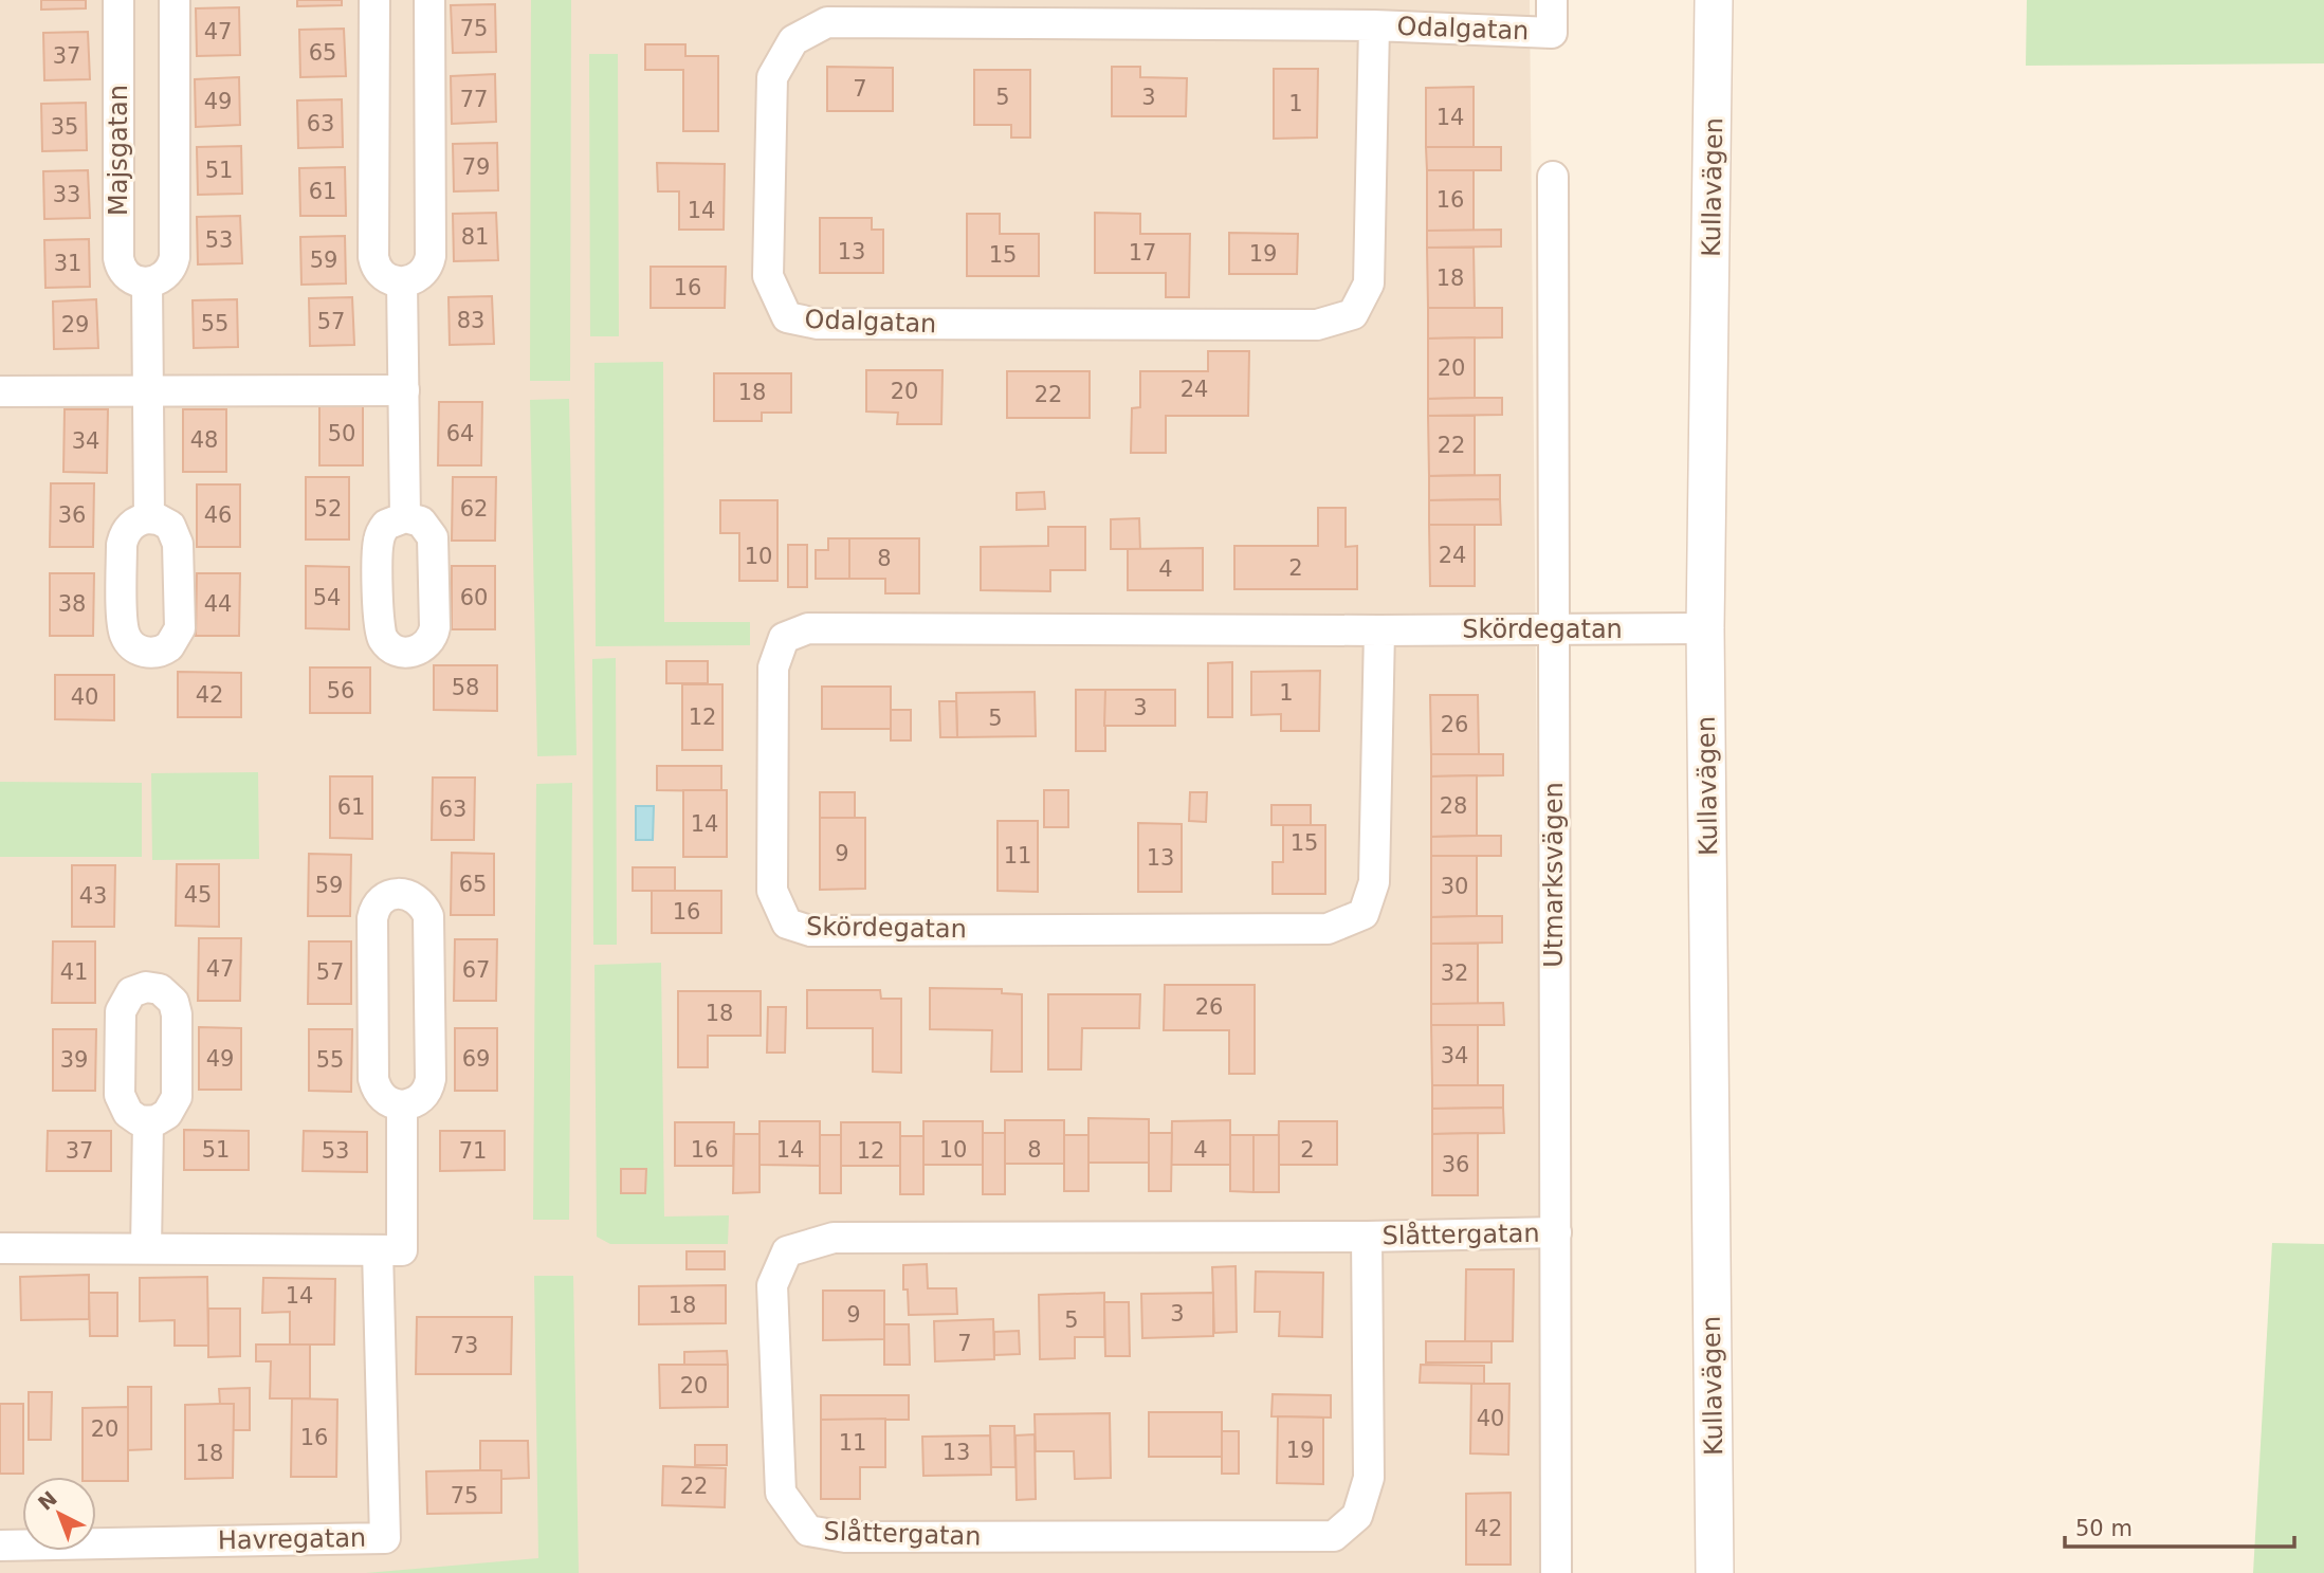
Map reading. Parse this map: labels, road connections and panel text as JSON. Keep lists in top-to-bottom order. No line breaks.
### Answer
{"streets":{"street":["Odalgatan","Majsgatan","Kullavägen","Skördegatan","Utmarksvägen","Slåttergatan","Havregatan"]},"crossings":[["Kullavägen","Skördegatan"],["Skördegatan","Utmarksvägen"],["Utmarksvägen","Slåttergatan"]],"house_numbers":["75","47","65","37","7","5","3","77","49","1","14","63","35","79","51","61","33","16","14","81","53","13","17","19","15","59","31","18","16","83","57","55","29","20","24","20","18","22","50","64","48","34","22","52","62","36","46","24","10","8","2","4","54","60","38","44","58","56","1","42","40","3","12","5","26","28","61","63","14","15","9","11","13","65","59","30","45","43","16","47","67","41","57","32","26","18","34","49","69","39","55","51","16","14","10","8","4","2","37","53","71","12","36","14","18","3","9","5","7","73","20","40","20","16","11","19","13","18","22","75","42"],"scale_bar":"50 m","north":"top left"}
